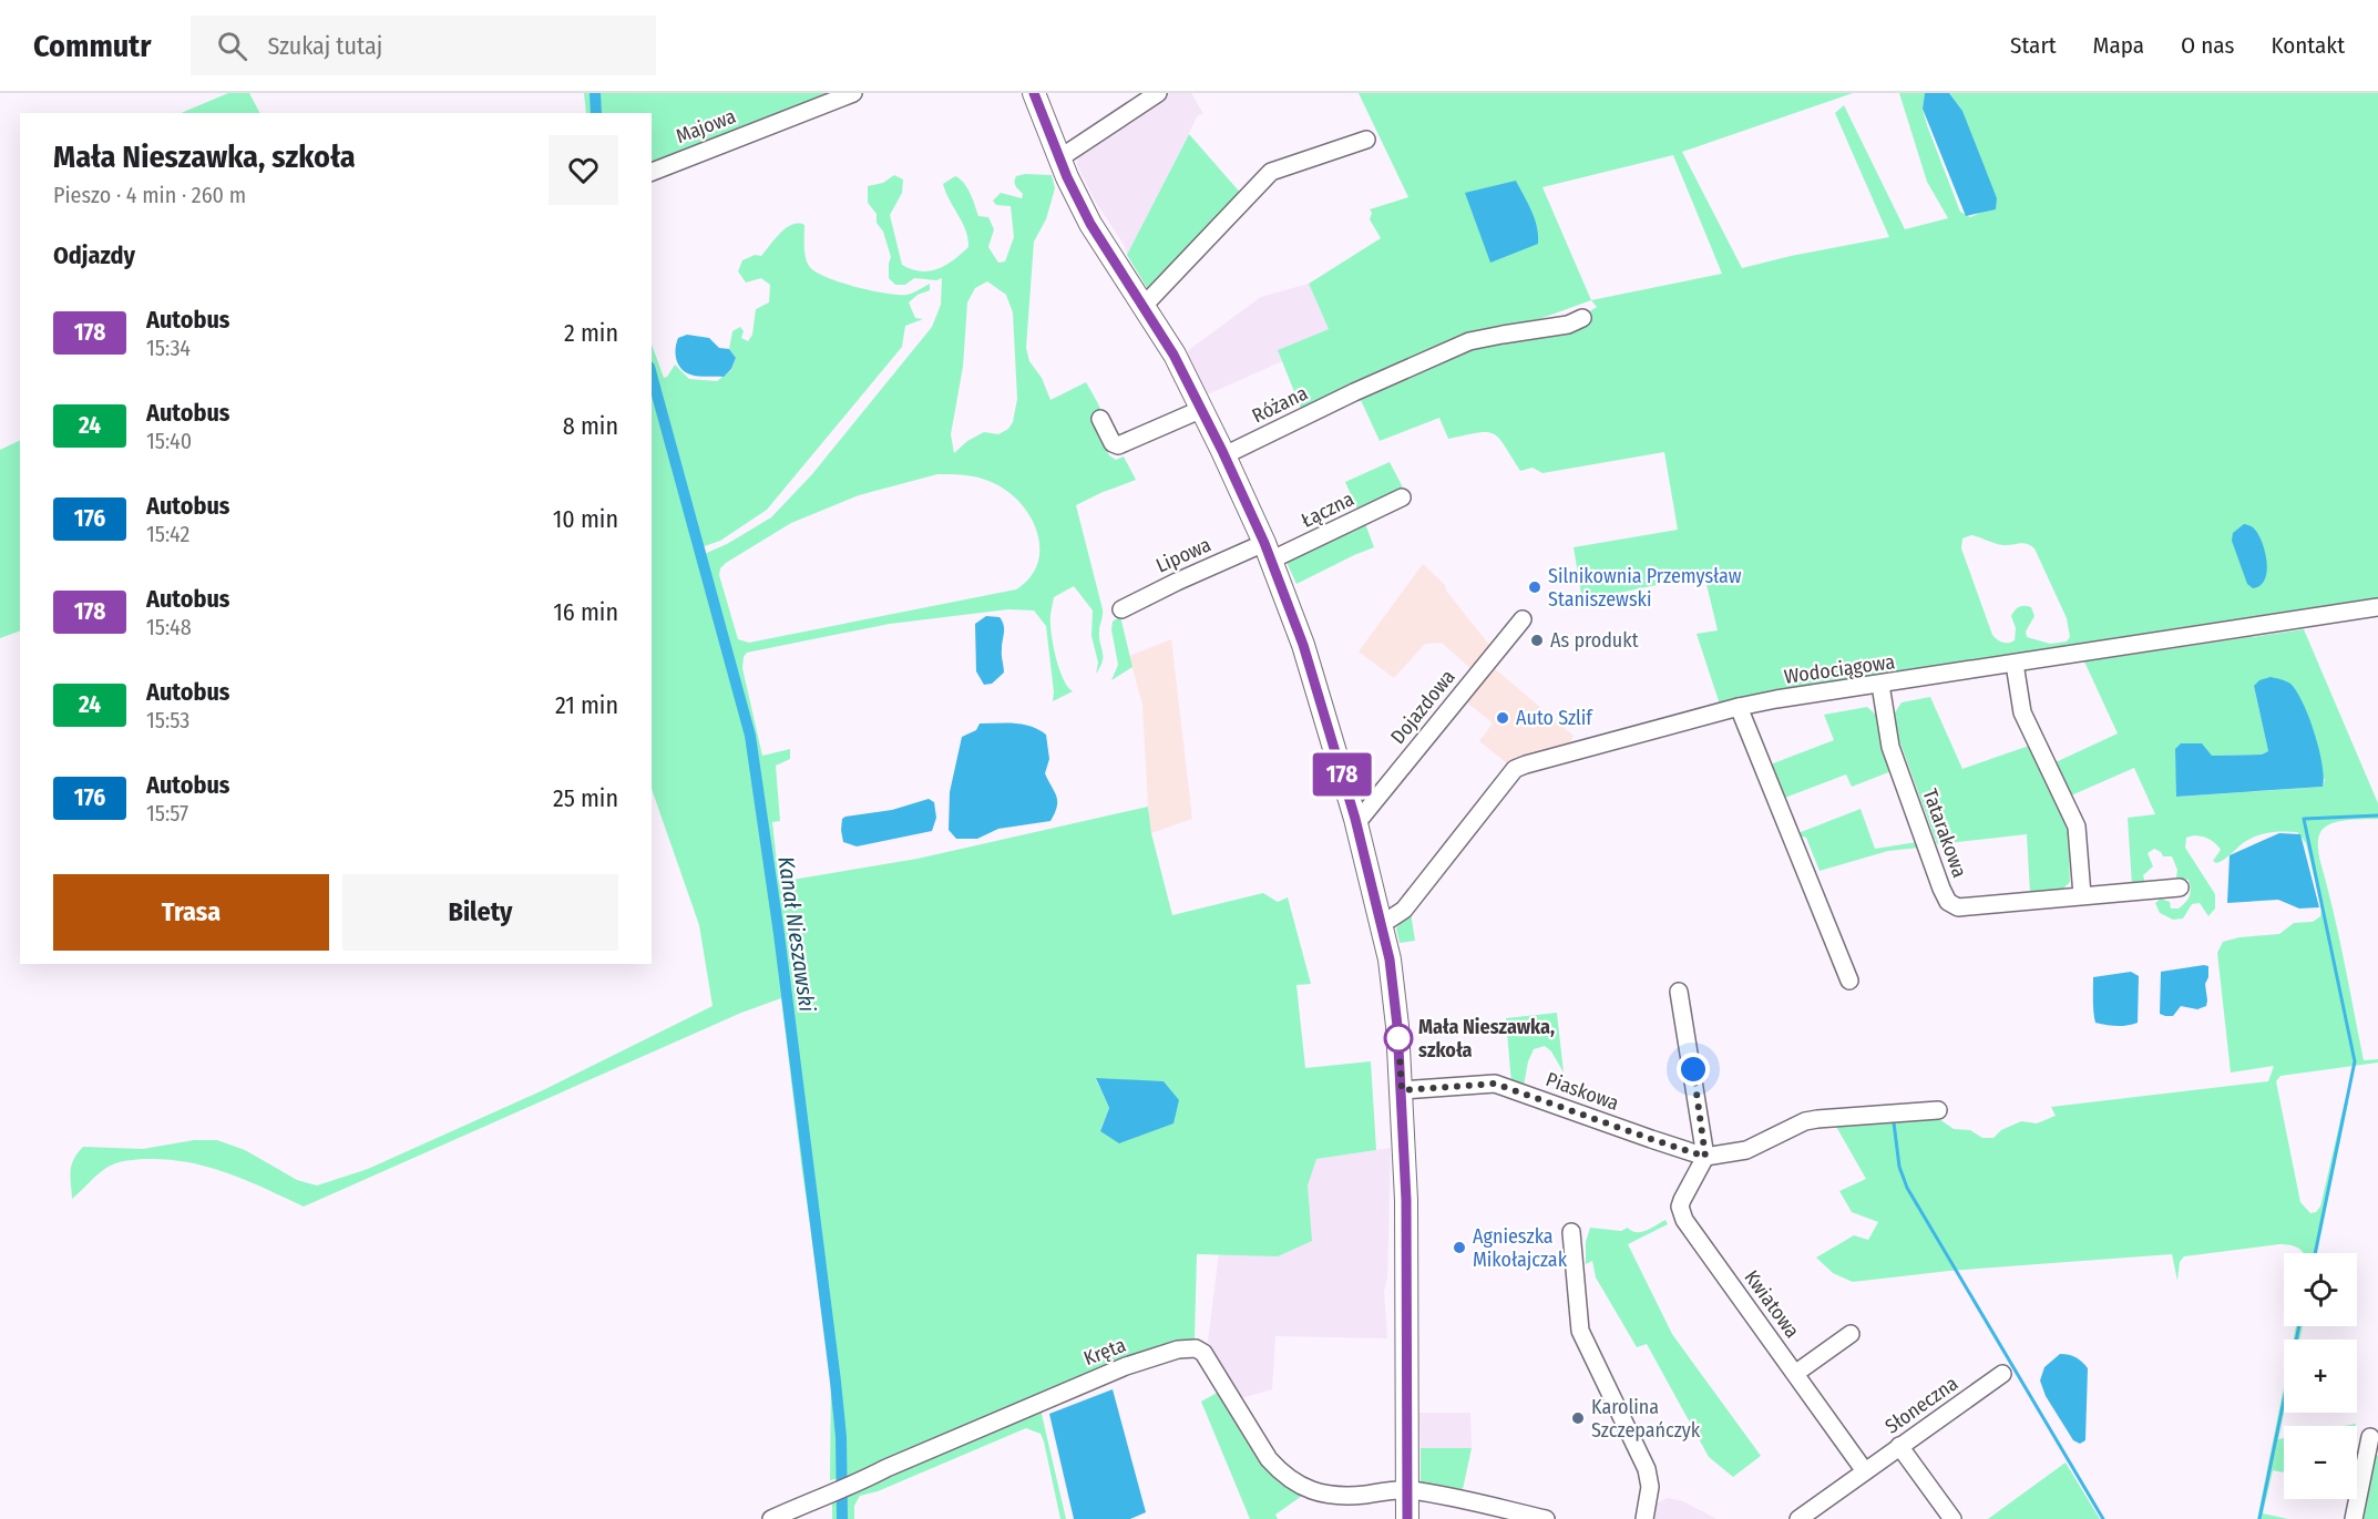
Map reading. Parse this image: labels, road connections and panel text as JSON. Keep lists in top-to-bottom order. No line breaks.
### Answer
{"streets":{"street":["Majowa","Różana","Łączna","Lipowa","Wodociągowa","Dojazdowa","Tatarakowa","Piaskowa","Kwiatowa","Kręta","Słoneczna"]},"crossings":[["Łączna","Lipowa"],["Wodociągowa","Tatarakowa"],["Piaskowa","Kwiatowa"],["Kwiatowa","Słoneczna"]],"water":["Kanał Nieszawski"],"places":["Silnikownia Przemysław Staniszewski","As produkt","Auto Szlif","Mała Nieszawka, szkoła","Agnieszka Mikołajczak","Karolina Szczepańczyk"],"lines":["bus line 178"],"page":{"header":"Commutr","search":"Szukaj tutaj","nav":["Start","Mapa","O nas","Kontakt"],"on_map":"178","heading":[["Mała Nieszawka, szkoła","Pieszo · 4 min · 260 m"],"Odjazdy"],"list":[{"mark":"178","name":"Autobus","note":"15:34","value":"2 min"},{"mark":"24","name":"Autobus","note":"15:40","value":"8 min"},{"mark":"176","name":"Autobus","note":"15:42","value":"10 min"},{"mark":"178","name":"Autobus","note":"15:48","value":"16 min"},{"mark":"24","name":"Autobus","note":"15:53","value":"21 min"},{"mark":"176","name":"Autobus","note":"15:57","value":"25 min"}],"buttons":["Trasa","Bilety"],"map_buttons":["+","−"]}}
